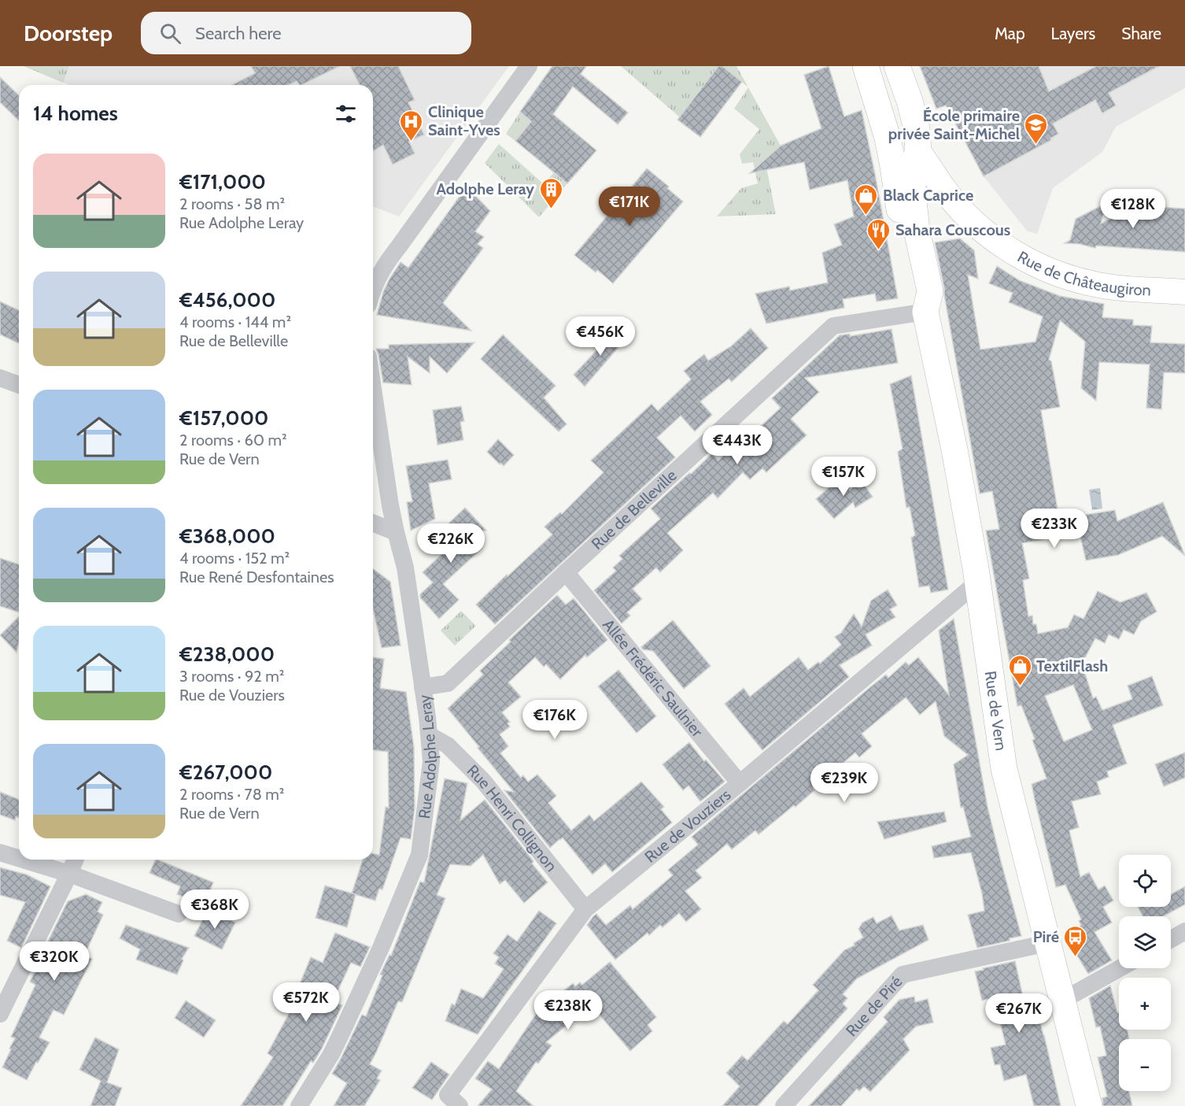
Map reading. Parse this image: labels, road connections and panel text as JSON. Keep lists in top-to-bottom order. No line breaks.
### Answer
{"streets":{"main road":["Rue de Châteaugiron","Rue de Vern"],"street":["Rue de Belleville","Allée Frédéric Saulnier","Rue Adolphe Leray","Rue Henri Collignon","Rue de Vouziers","Rue de Piré"]},"crossings":[["Rue de Châteaugiron","Rue de Vern"],["Rue de Belleville","Allée Frédéric Saulnier"],["Rue de Belleville","Rue de Vern"],["Rue de Belleville","Rue Adolphe Leray"],["Allée Frédéric Saulnier","Rue de Vouziers"],["Rue de Vern","Rue de Vouziers"],["Rue de Vern","Rue de Piré"],["Rue Adolphe Leray","Rue Henri Collignon"],["Rue Henri Collignon","Rue de Vouziers"]],"places":{"hospital":["Clinique Saint-Yves"],"school or university":["École primaire privée Saint-Michel"],"building":["Adolphe Leray"],"shop":["Black Caprice","TextilFlash"],"restaurant":["Sahara Couscous"],"bus stop":["Piré"]},"page":{"header":"Doorstep","search":"Search here","nav":["Map","Layers","Share"],"heading":"14 homes","list":[{"name":"€171,000","note":"2 rooms · 58 m² · Rue Adolphe Leray"},{"name":"€456,000","note":"4 rooms · 144 m² · Rue de Belleville"},{"name":"€157,000","note":"2 rooms · 60 m² · Rue de Vern"},{"name":"€368,000","note":"4 rooms · 152 m² · Rue René Desfontaines"},{"name":"€238,000","note":"3 rooms · 92 m² · Rue de Vouziers"},{"name":"€267,000","note":"2 rooms · 78 m² · Rue de Vern"}],"price":["€171K","€128K","€456K","€443K","€157K","€233K","€226K","€176K","€239K","€368K","€320K","€572K","€238K","€267K"],"map_buttons":["+","−"]}}
